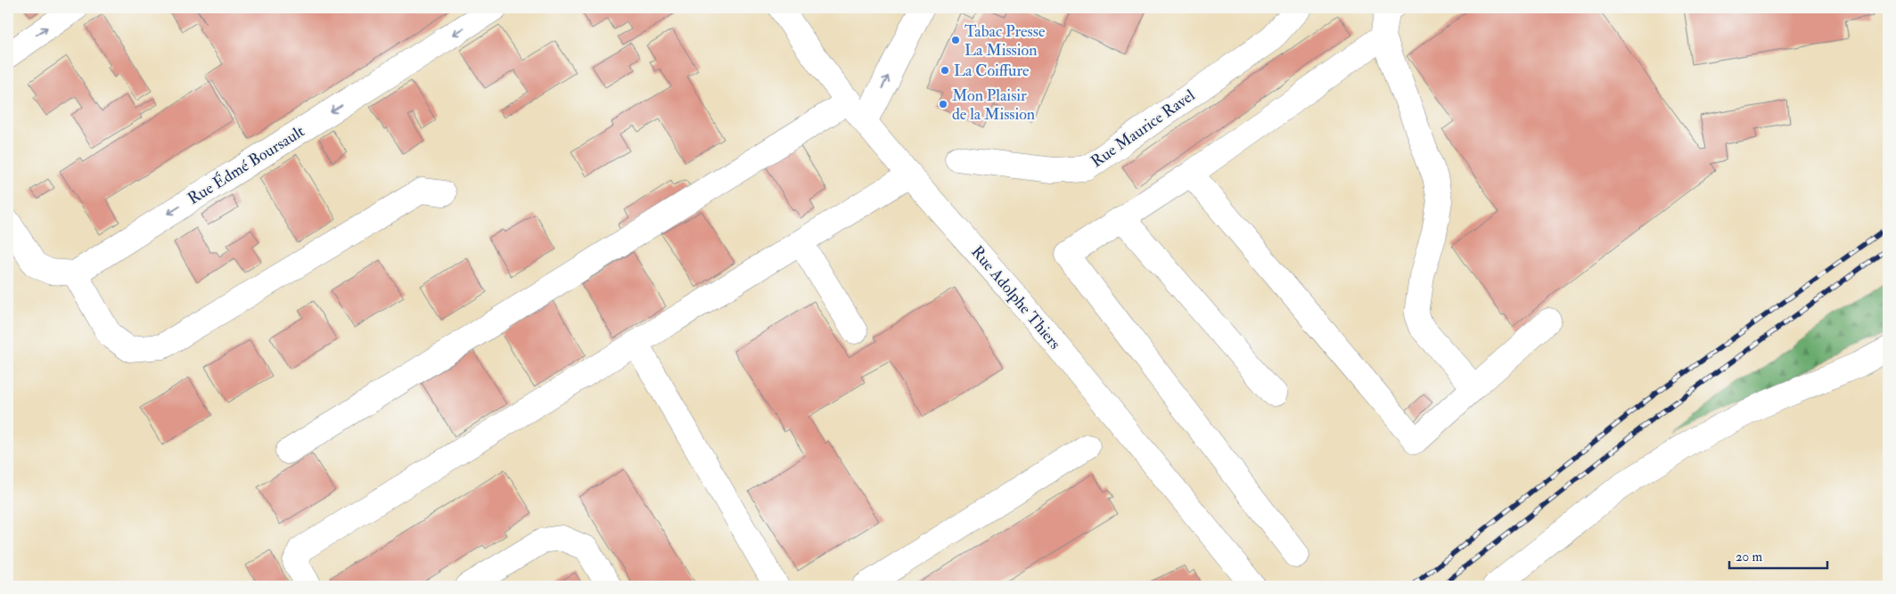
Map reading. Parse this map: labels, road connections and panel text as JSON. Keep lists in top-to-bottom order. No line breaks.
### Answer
{"streets":{"street":["Rue Maurice Ravel","Rue Édmé Boursault","Rue Adolphe Thiers"]},"one_way":["Rue Édmé Boursault"],"places":["Tabac Presse La Mission","La Coiffure","Mon Plaisir de la Mission"],"scale_bar":"20 m"}
